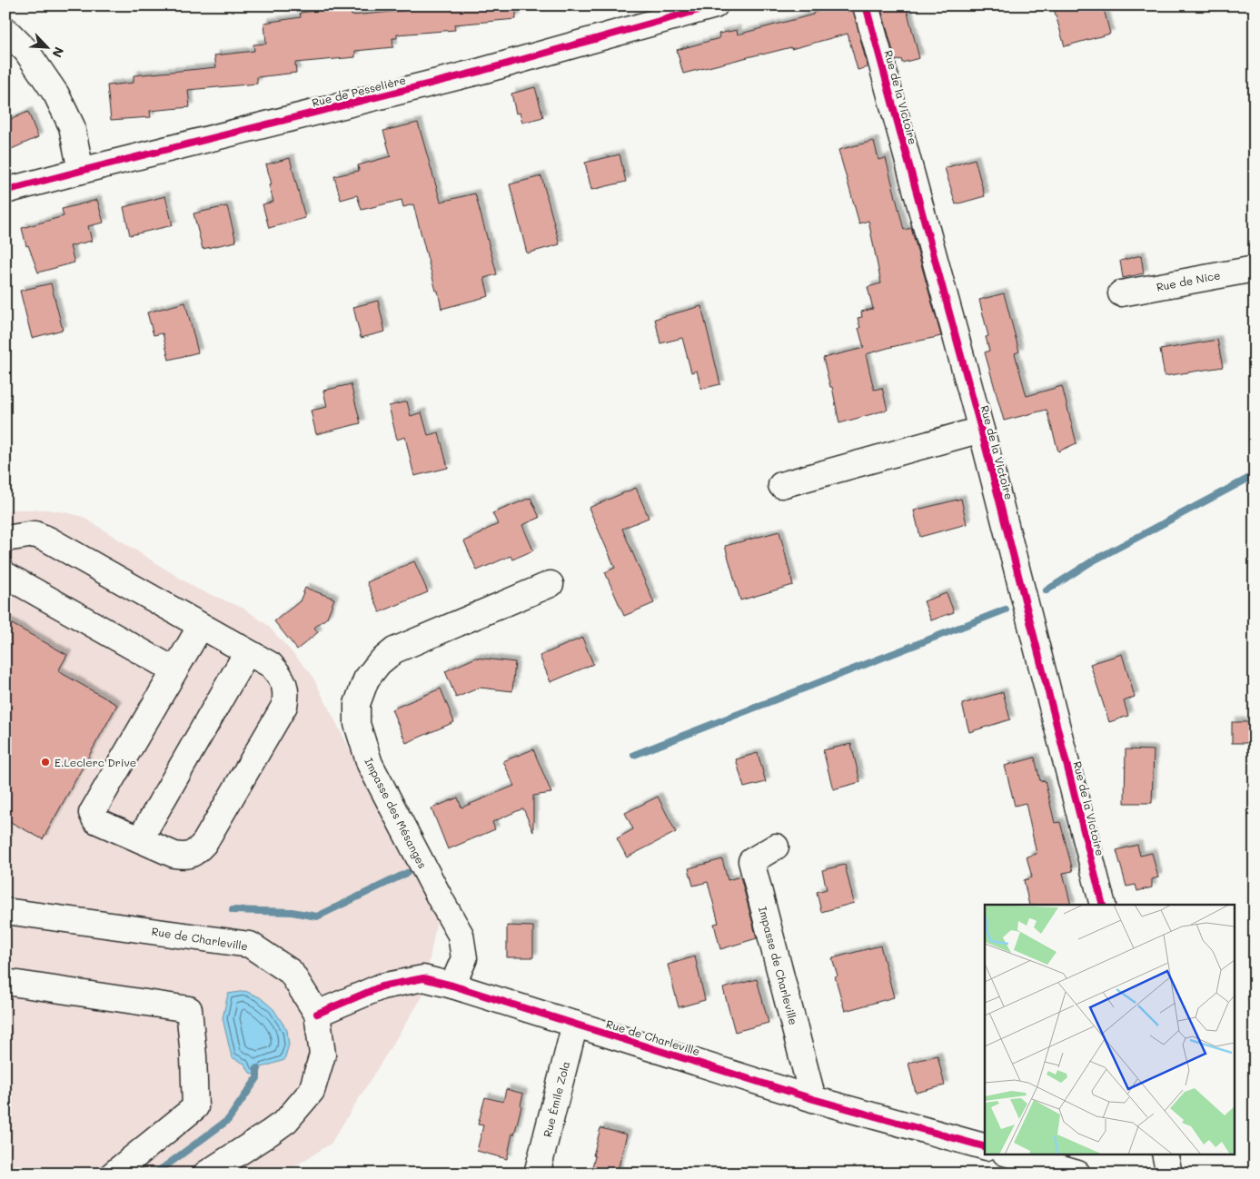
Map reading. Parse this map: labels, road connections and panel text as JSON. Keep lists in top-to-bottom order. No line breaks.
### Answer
{"streets":{"street":["Rue de Pesselière","Rue de la Victoire","Rue de Nice","Impasse des Mésanges","Rue de Charleville","Impasse de Charleville","Rue Émile Zola"]},"crossings":[["Impasse des Mésanges","Rue de Charleville"],["Rue de Charleville","Impasse de Charleville"],["Rue de Charleville","Rue Émile Zola"]],"places":["E.Leclerc Drive"],"north":"bottom right"}
